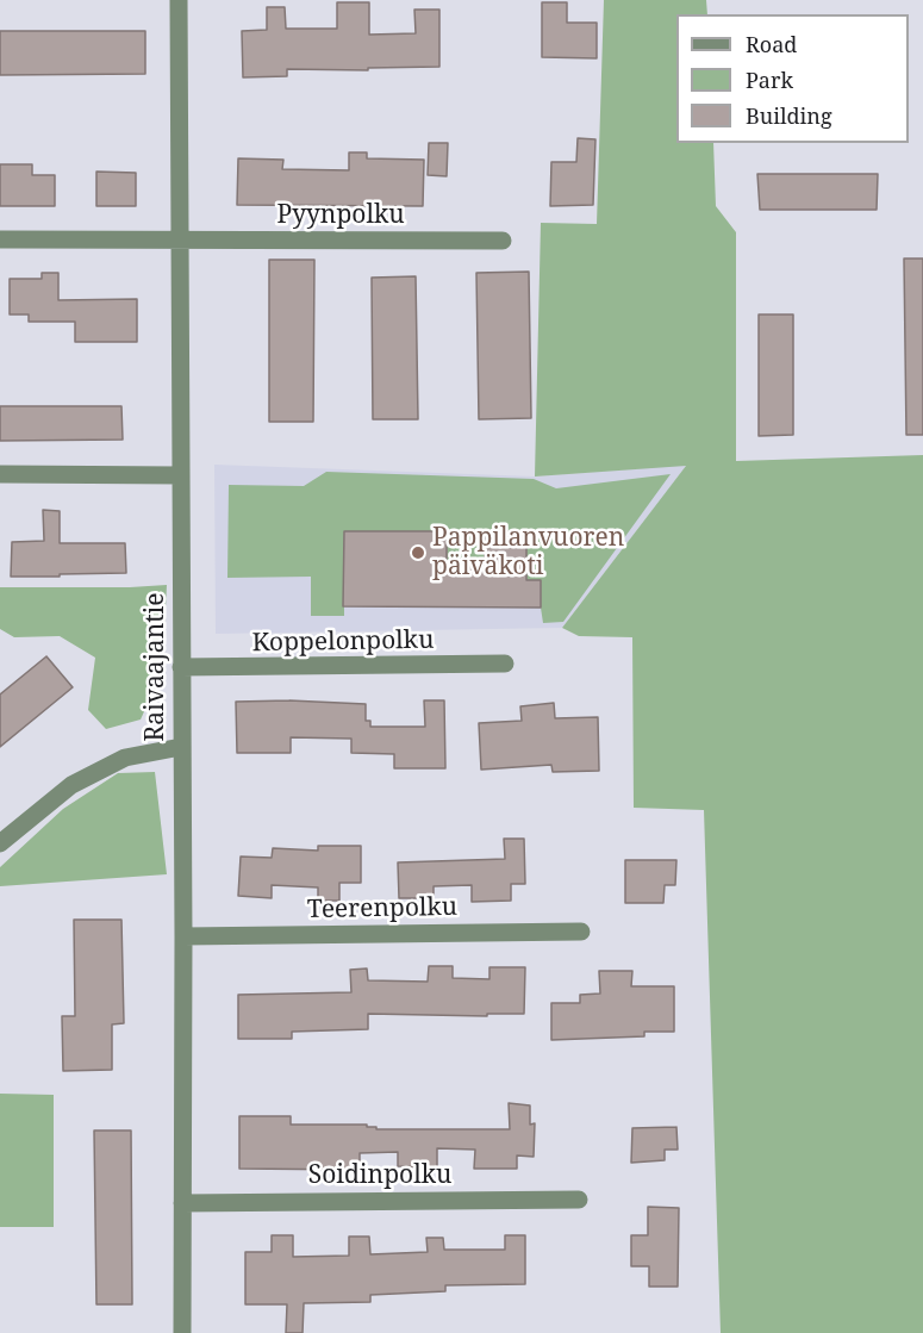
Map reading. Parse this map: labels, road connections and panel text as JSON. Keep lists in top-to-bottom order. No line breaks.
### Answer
{"streets":{"street":["Pyynpolku","Koppelonpolku","Raivaajantie","Teerenpolku","Soidinpolku"]},"crossings":[["Pyynpolku","Raivaajantie"],["Koppelonpolku","Raivaajantie"],["Raivaajantie","Teerenpolku"],["Raivaajantie","Soidinpolku"]],"places":["Pappilanvuoren päiväkoti"],"legend":["Road","Park","Building"]}
